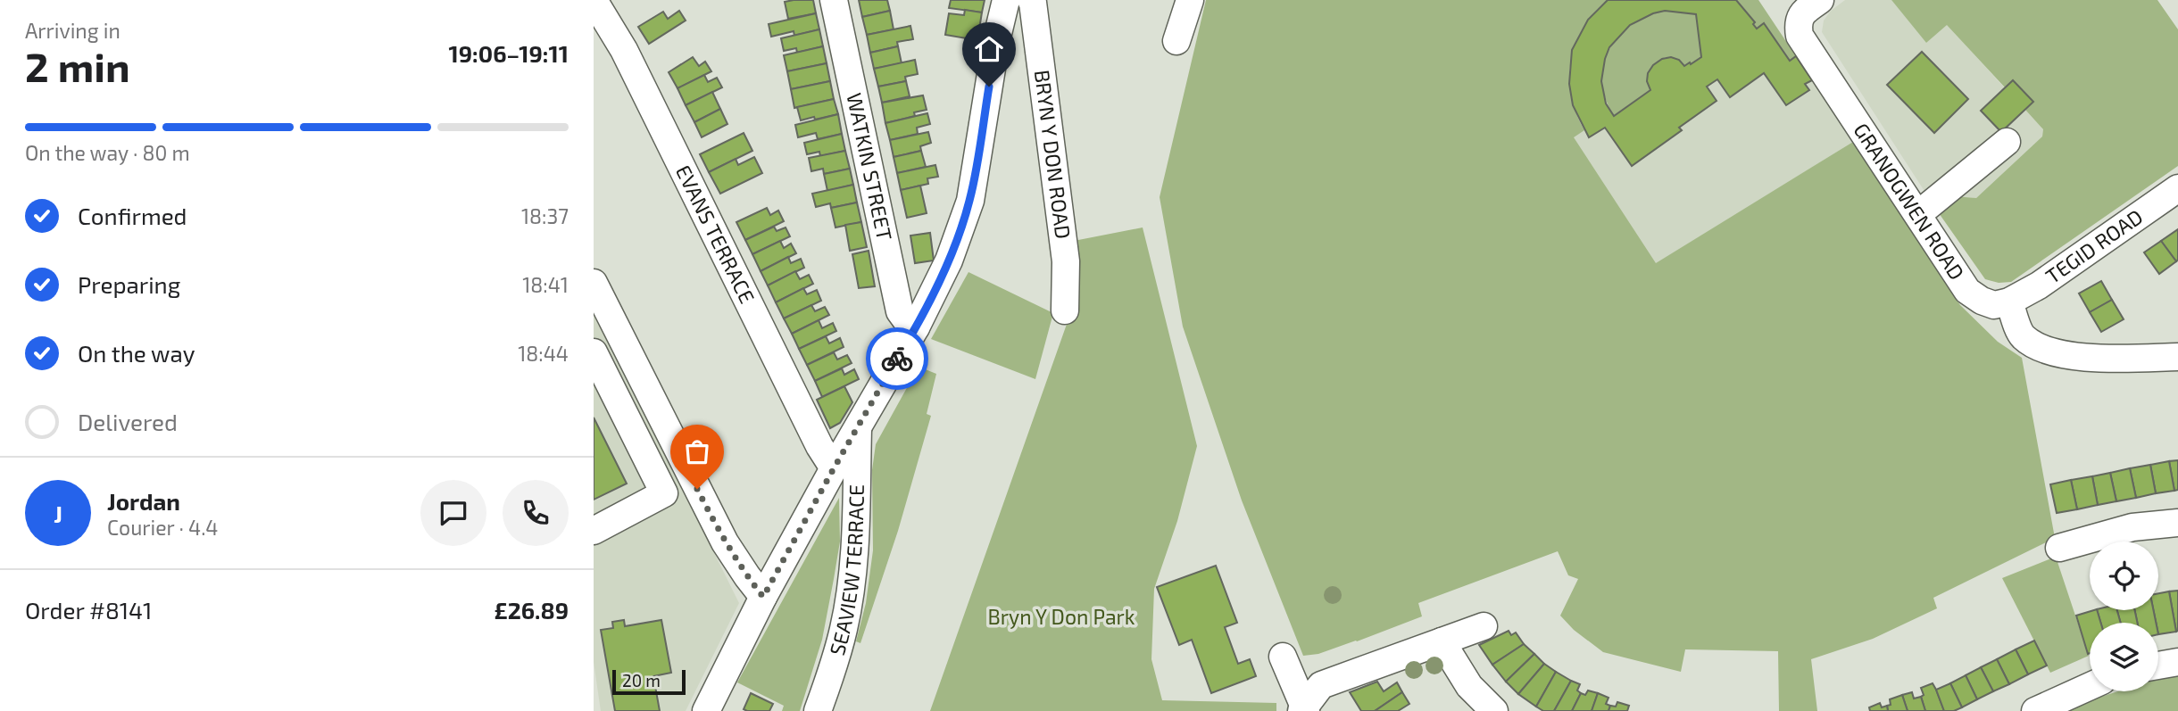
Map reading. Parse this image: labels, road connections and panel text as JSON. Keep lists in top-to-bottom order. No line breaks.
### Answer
{"streets":{"street":["BRYN Y DON ROAD","WATKIN STREET","GRANOGWEN ROAD","EVANS TERRACE","TEGID ROAD","SEAVIEW TERRACE"]},"crossings":[["GRANOGWEN ROAD","TEGID ROAD"]],"parks":["Bryn Y Don Park"],"scale_bar":"20 m","page":{"heading":["2 min","Arriving in","19:06–19:11"],"panel":["Jordan","Courier · 4.4","Order #8141","£26.89"],"bar":"On the way · 80 m","list":[["Confirmed","18:37"],["Preparing","18:41"],["On the way","18:44"],"Delivered"],"round":"J","scale":"20 m"}}
